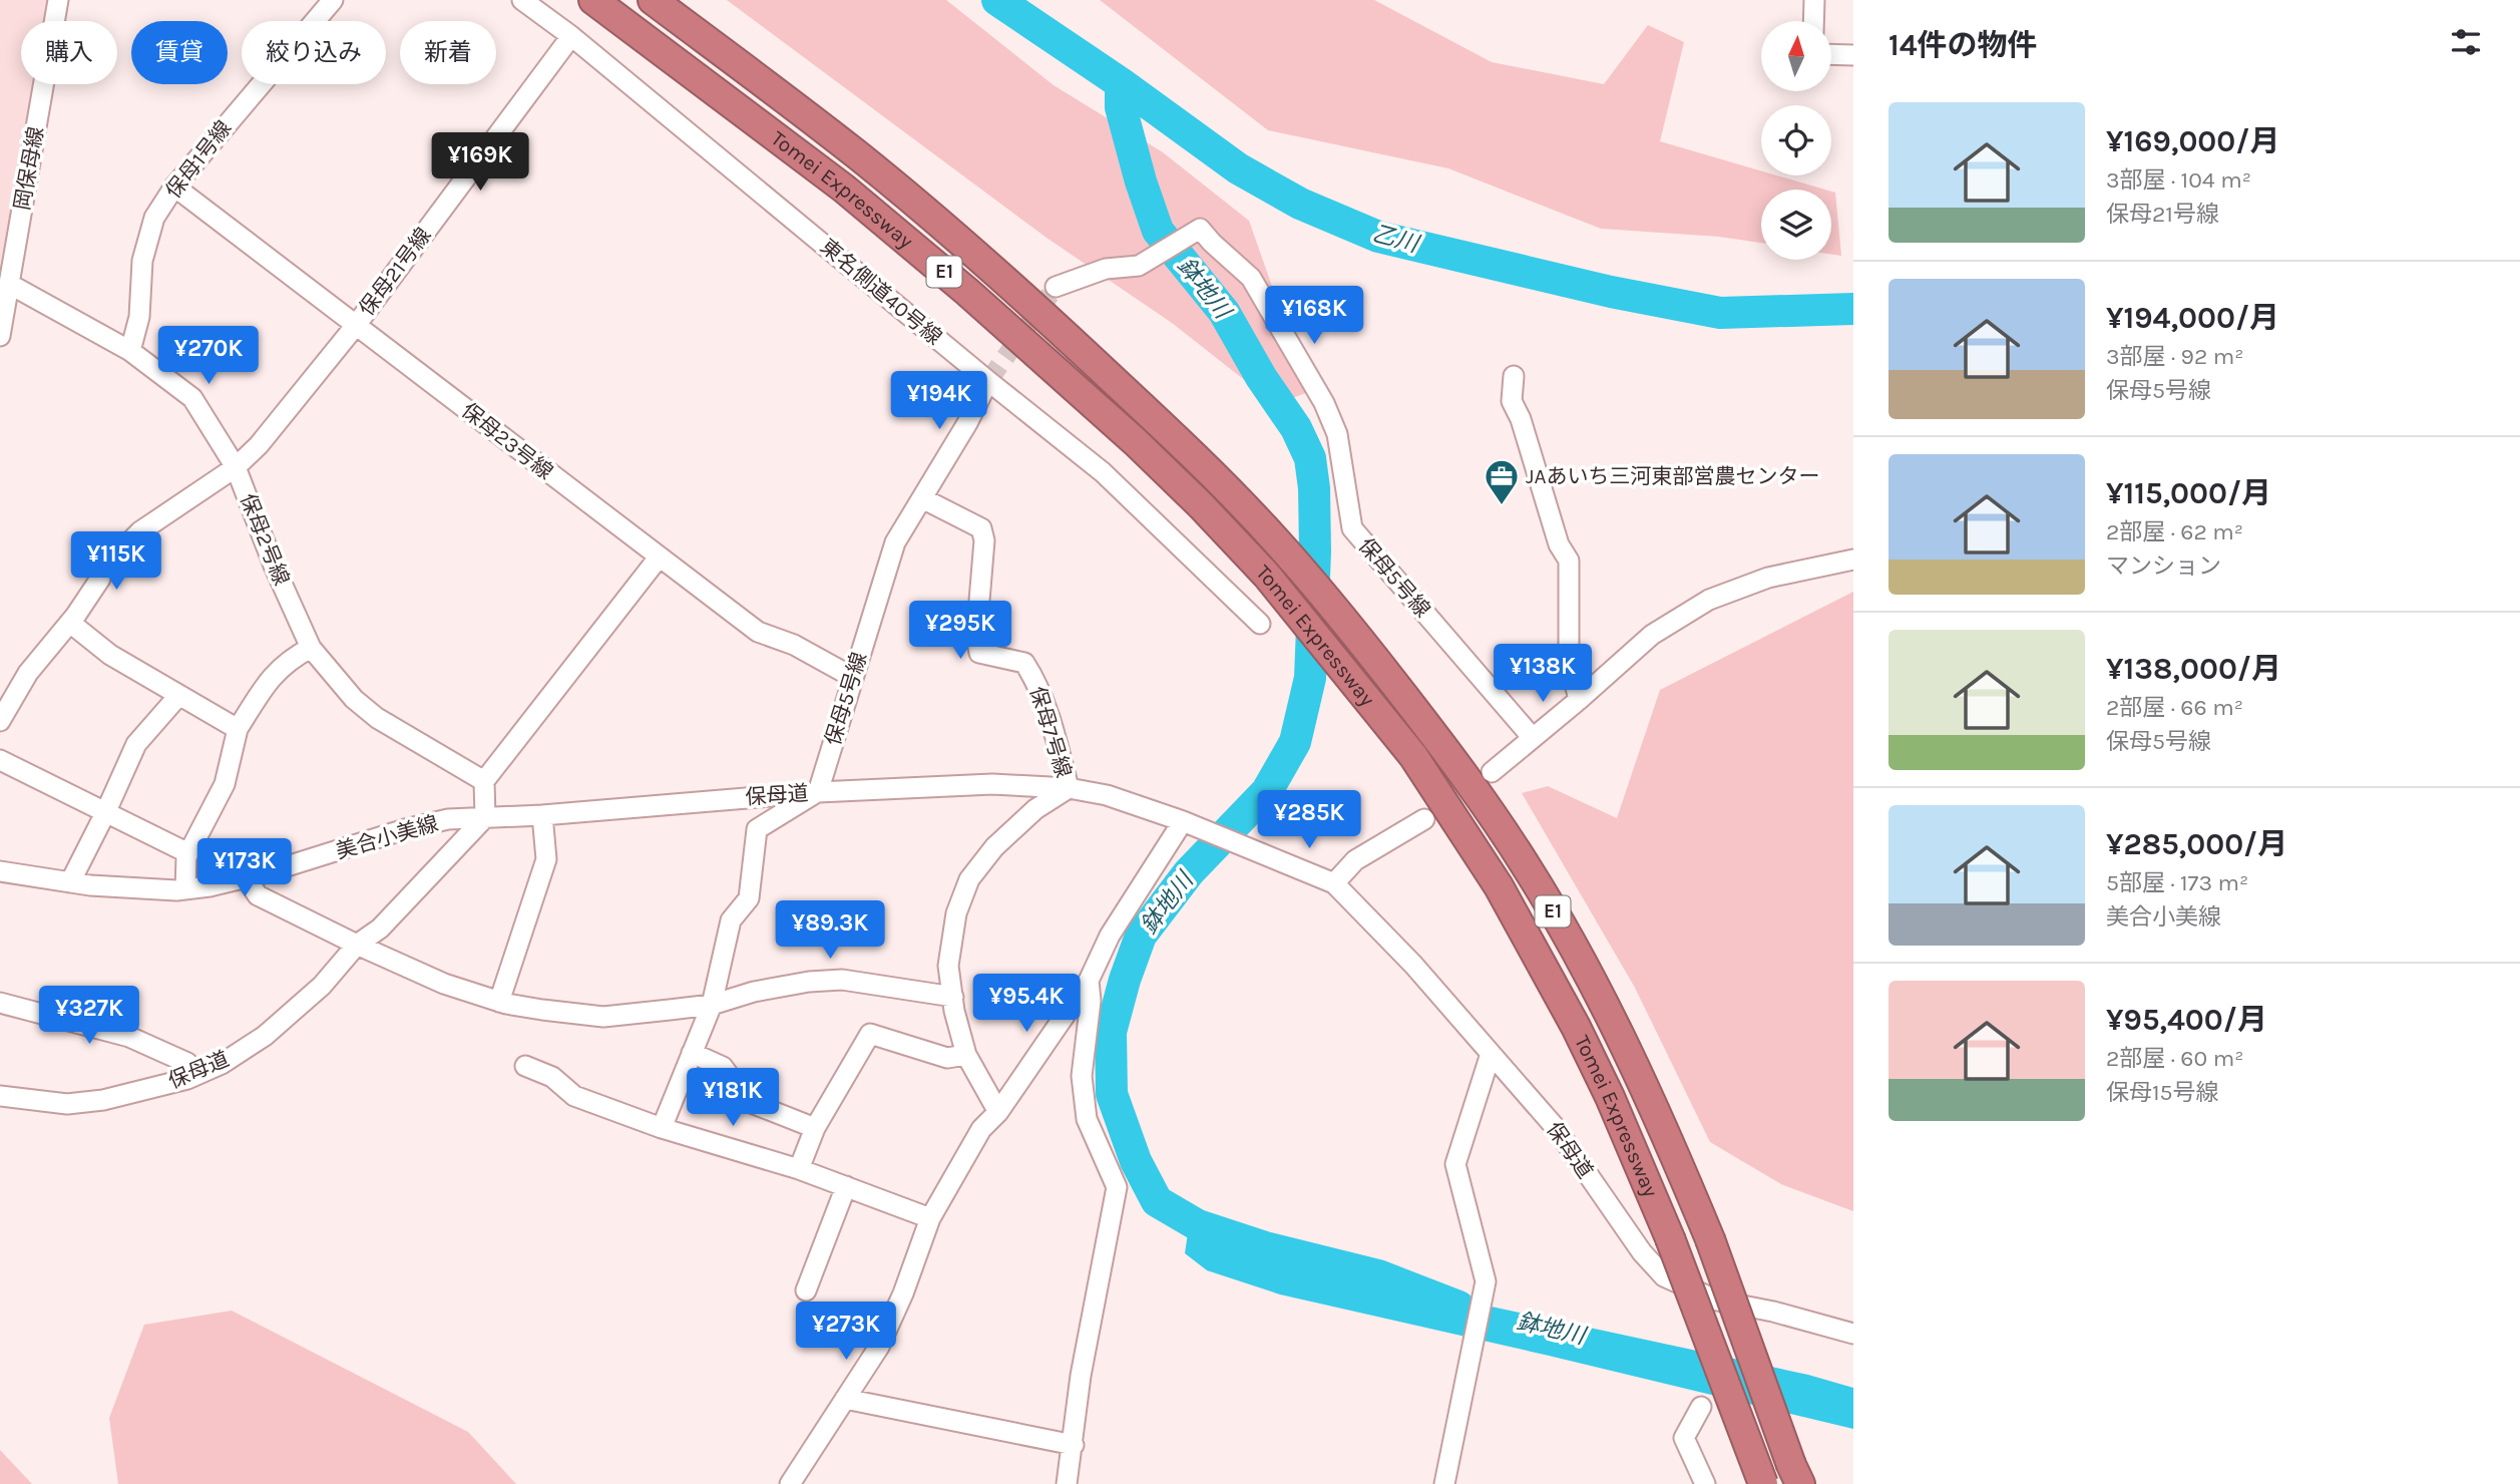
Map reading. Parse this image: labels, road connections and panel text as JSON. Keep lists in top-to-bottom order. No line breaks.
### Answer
{"streets":{"highway":["Tomei Expressway","E1"],"street":["保母1号線","岡保母線","保母21号線","東名側道40号線","保母23号線","保母2号線","保母5号線","保母7号線","保母道","美合小美線"]},"crossings":[["保母1号線","保母23号線"],["保母1号線","保母2号線"],["岡保母線","保母2号線"],["保母21号線","東名側道40号線"],["保母21号線","保母23号線"],["保母21号線","保母2号線"],["東名側道40号線","保母5号線"],["保母23号線","保母5号線"],["保母5号線","保母7号線"],["保母5号線","保母道"],["保母7号線","保母道"],["保母道","美合小美線"]],"water":["乙川","鉢地川"],"places":{"office":["JAあいち三河東部営農センター"]},"north":"top","page":{"heading":"14件の物件","chip":["購入","賃貸","絞り込み","新着"],"list":[{"name":"¥169,000/月","note":"3部屋 · 104 m² · 保母21号線"},{"name":"¥194,000/月","note":"3部屋 · 92 m² · 保母5号線"},{"name":"¥115,000/月","note":"2部屋 · 62 m² · マンション"},{"name":"¥138,000/月","note":"2部屋 · 66 m² · 保母5号線"},{"name":"¥285,000/月","note":"5部屋 · 173 m² · 美合小美線"},{"name":"¥95,400/月","note":"2部屋 · 60 m² · 保母15号線"}],"price":["¥169K","¥168K","¥270K","¥194K","¥115K","¥295K","¥138K","¥285K","¥173K","¥89.3K","¥95.4K","¥327K","¥181K","¥273K"]}}
